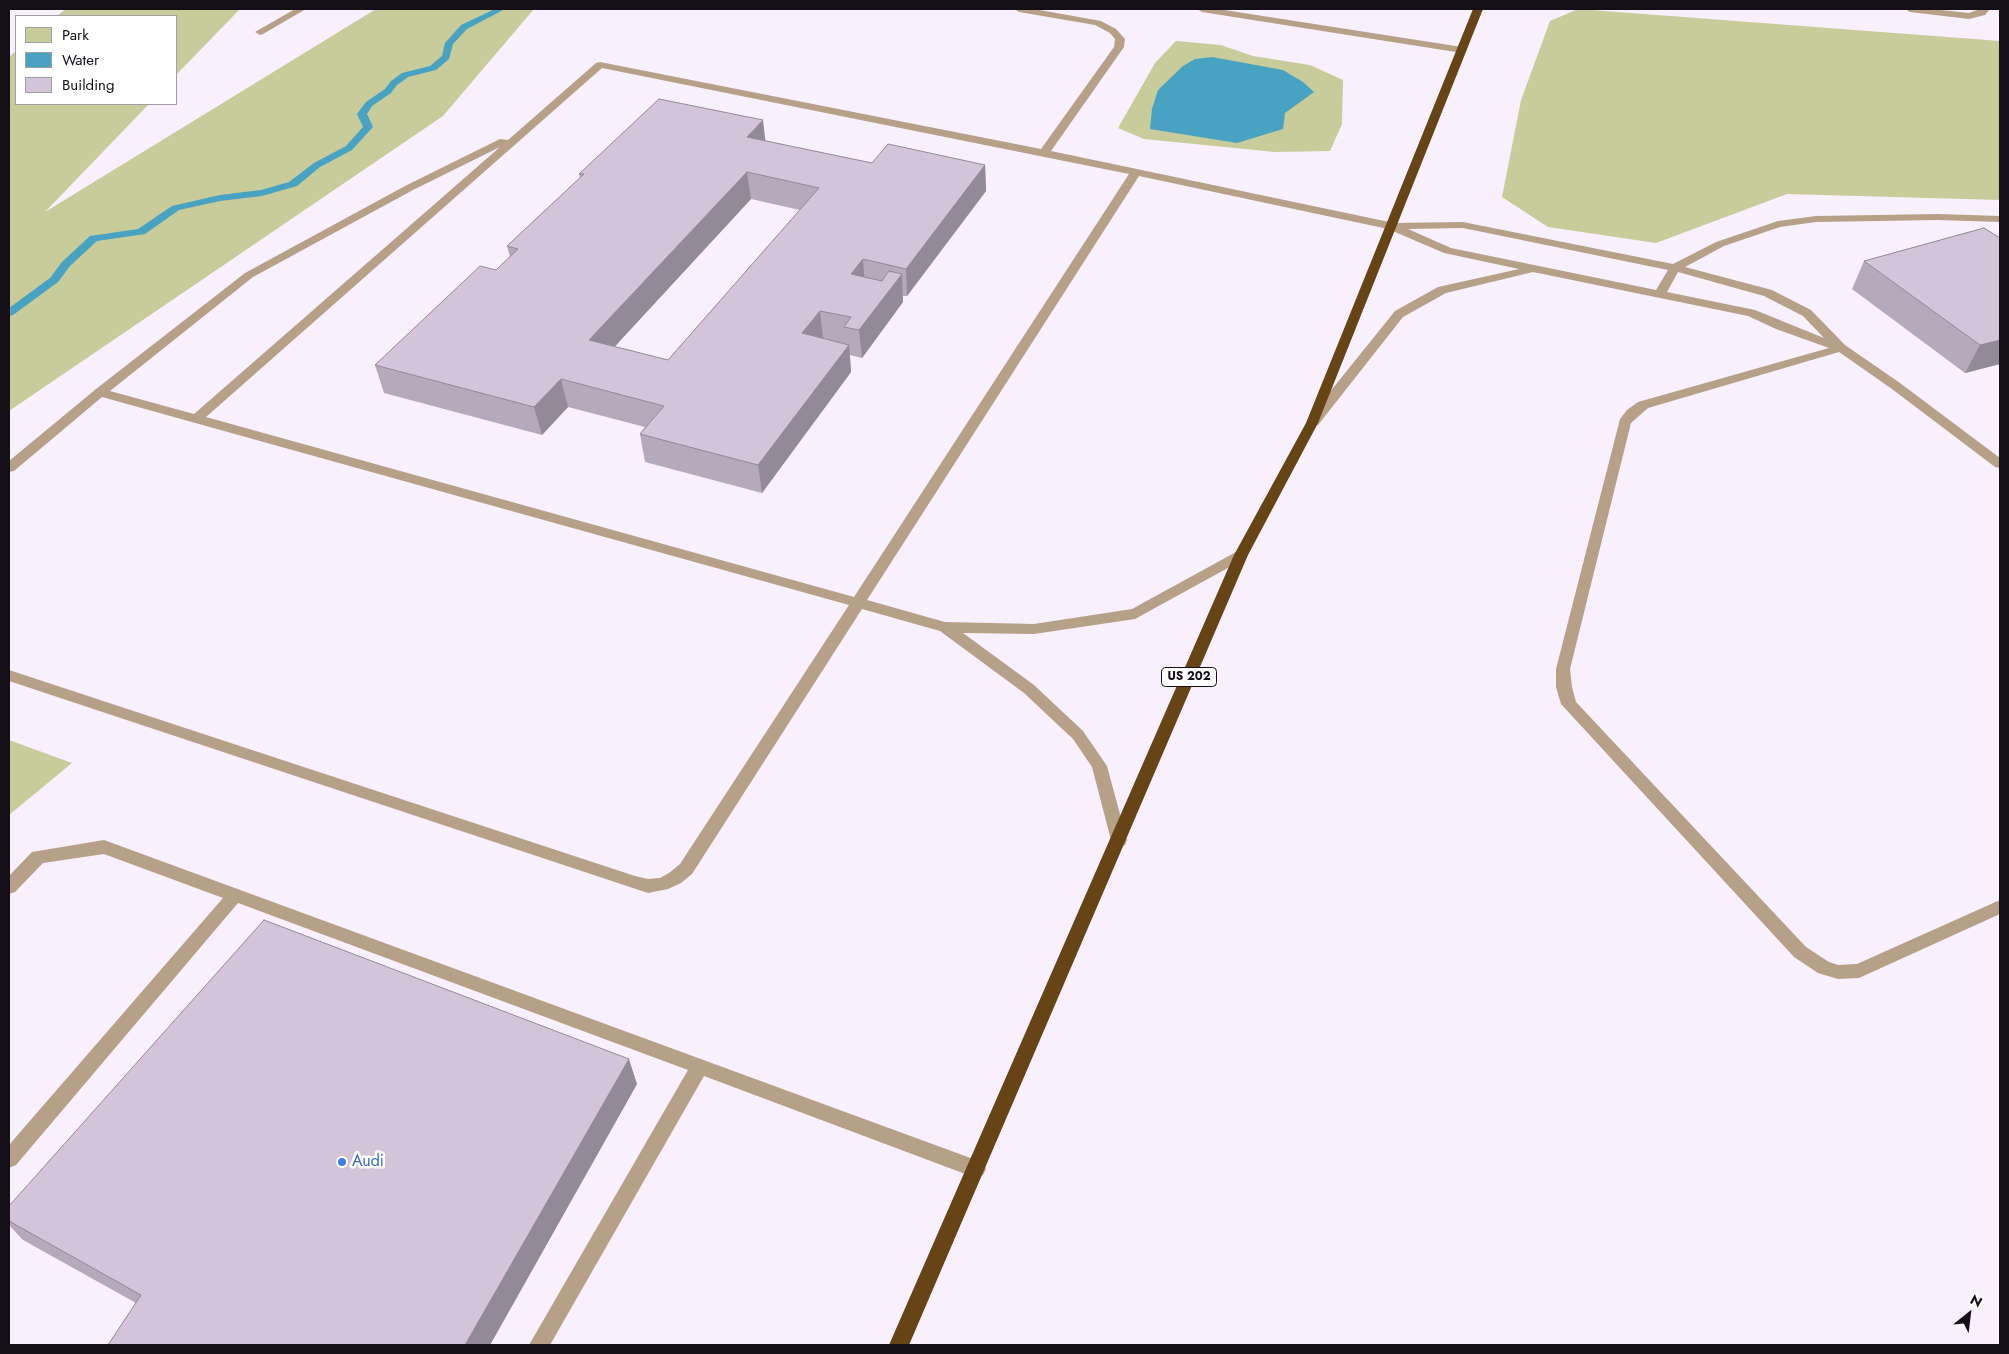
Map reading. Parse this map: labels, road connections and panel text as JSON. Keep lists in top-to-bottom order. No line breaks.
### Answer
{"streets":{"highway":["US 202"]},"places":["Audi"],"legend":["Park","Water","Building"],"north":"top right"}
